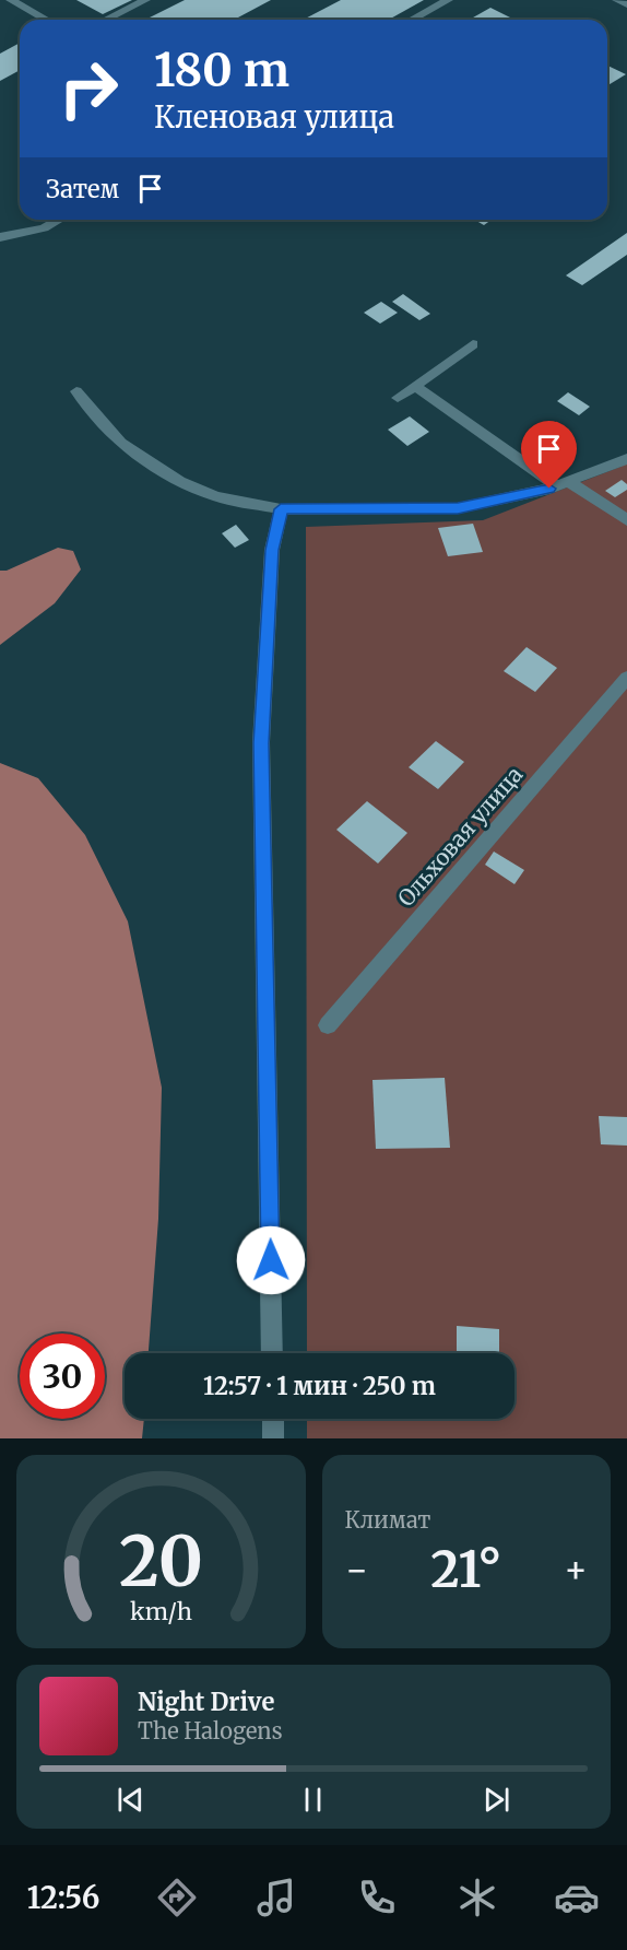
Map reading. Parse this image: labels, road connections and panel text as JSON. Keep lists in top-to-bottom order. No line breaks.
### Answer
{"streets":{"street":["Ольховая улица"]},"page":{"turn":["180 m","Кленовая улица"],"then":"Затем","limit":"30","trip":"12:57 · 1 мин · 250 m","tile":"Климат","heat":["−","21°","+"],"song":["Night Drive","The Halogens"],"tabs":"12:56","gauge":["20","km/h"]}}
